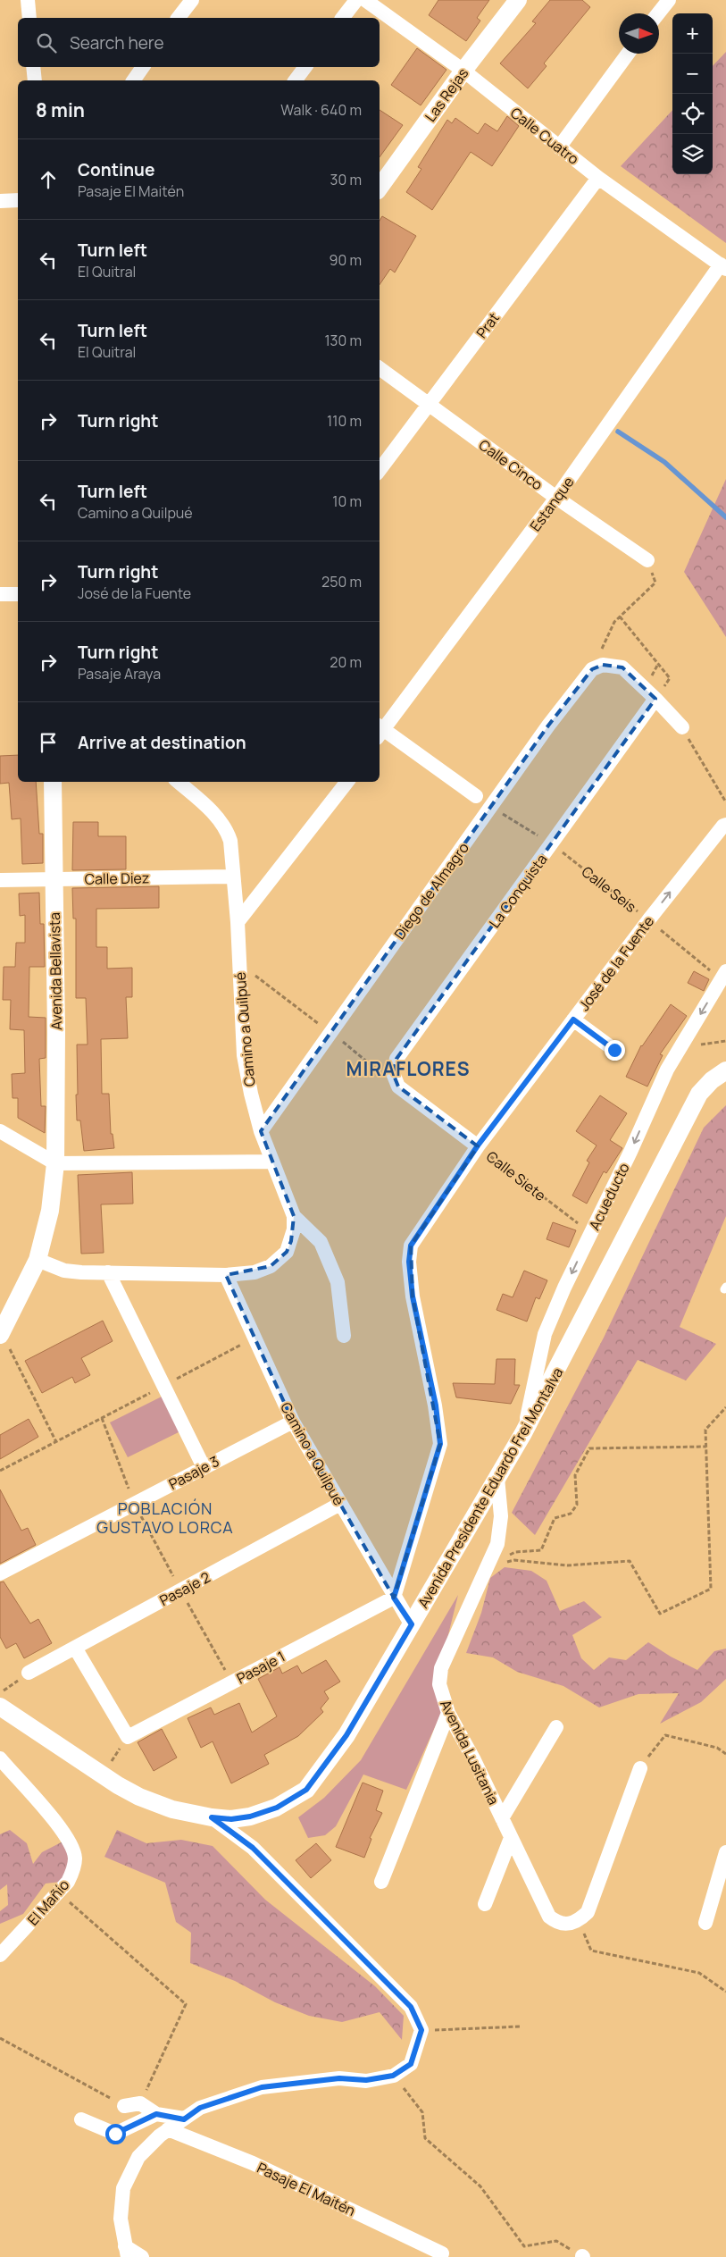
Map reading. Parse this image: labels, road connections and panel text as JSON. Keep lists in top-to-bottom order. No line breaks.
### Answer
{"streets":{"street":["Las Rejas","Calle Cuatro","Prat","Calle Cinco","Estanque","Calle Diez","Diego de Almagro","La Conquista","José de la Fuente","Avenida Bellavista","Camino a Quilpué","Calle Siete","Acueducto","Pasaje 3","Avenida Presidente Eduardo Frei Montalva","Pasaje 2","Pasaje 1","Avenida Lusitania","El Mañío","Pasaje El Maitén"],"path":["Calle Seis"]},"crossings":[["Las Rejas","Calle Cuatro"],["Calle Cuatro","Prat"],["Calle Cuatro","Estanque"],["Prat","Calle Cinco"],["Calle Cinco","Estanque"],["Calle Diez","Avenida Bellavista"],["Calle Diez","Camino a Quilpué"],["Calle Seis","Diego de Almagro"],["Calle Seis","La Conquista"],["Calle Seis","José de la Fuente"],["Calle Seis","Acueducto"],["Diego de Almagro","Camino a Quilpué"],["La Conquista","Calle Siete"],["José de la Fuente","Camino a Quilpué"],["José de la Fuente","Calle Siete"],["José de la Fuente","Pasaje 1"],["Camino a Quilpué","Pasaje 3"],["Camino a Quilpué","Avenida Presidente Eduardo Frei Montalva"],["Camino a Quilpué","Pasaje 2"],["Camino a Quilpué","Pasaje 1"],["Calle Siete","Acueducto"],["Acueducto","Avenida Presidente Eduardo Frei Montalva"],["Avenida Presidente Eduardo Frei Montalva","Avenida Lusitania"]],"one_way":["Acueducto"],"districts":["MIRAFLORES","POBLACIÓN GUSTAVO LORCA"],"north":"right","page":{"map_buttons":["+","−"],"search":"Search here","heading":["8 min","Walk · 640 m"],"list":[["Continue","Pasaje El Maitén","30 m"],["Turn left","El Quitral","90 m"],["Turn left","El Quitral","130 m"],["Turn right","110 m"],["Turn left","Camino a Quilpué","10 m"],["Turn right","José de la Fuente","250 m"],["Turn right","Pasaje Araya","20 m"],"Arrive at destination"]}}
